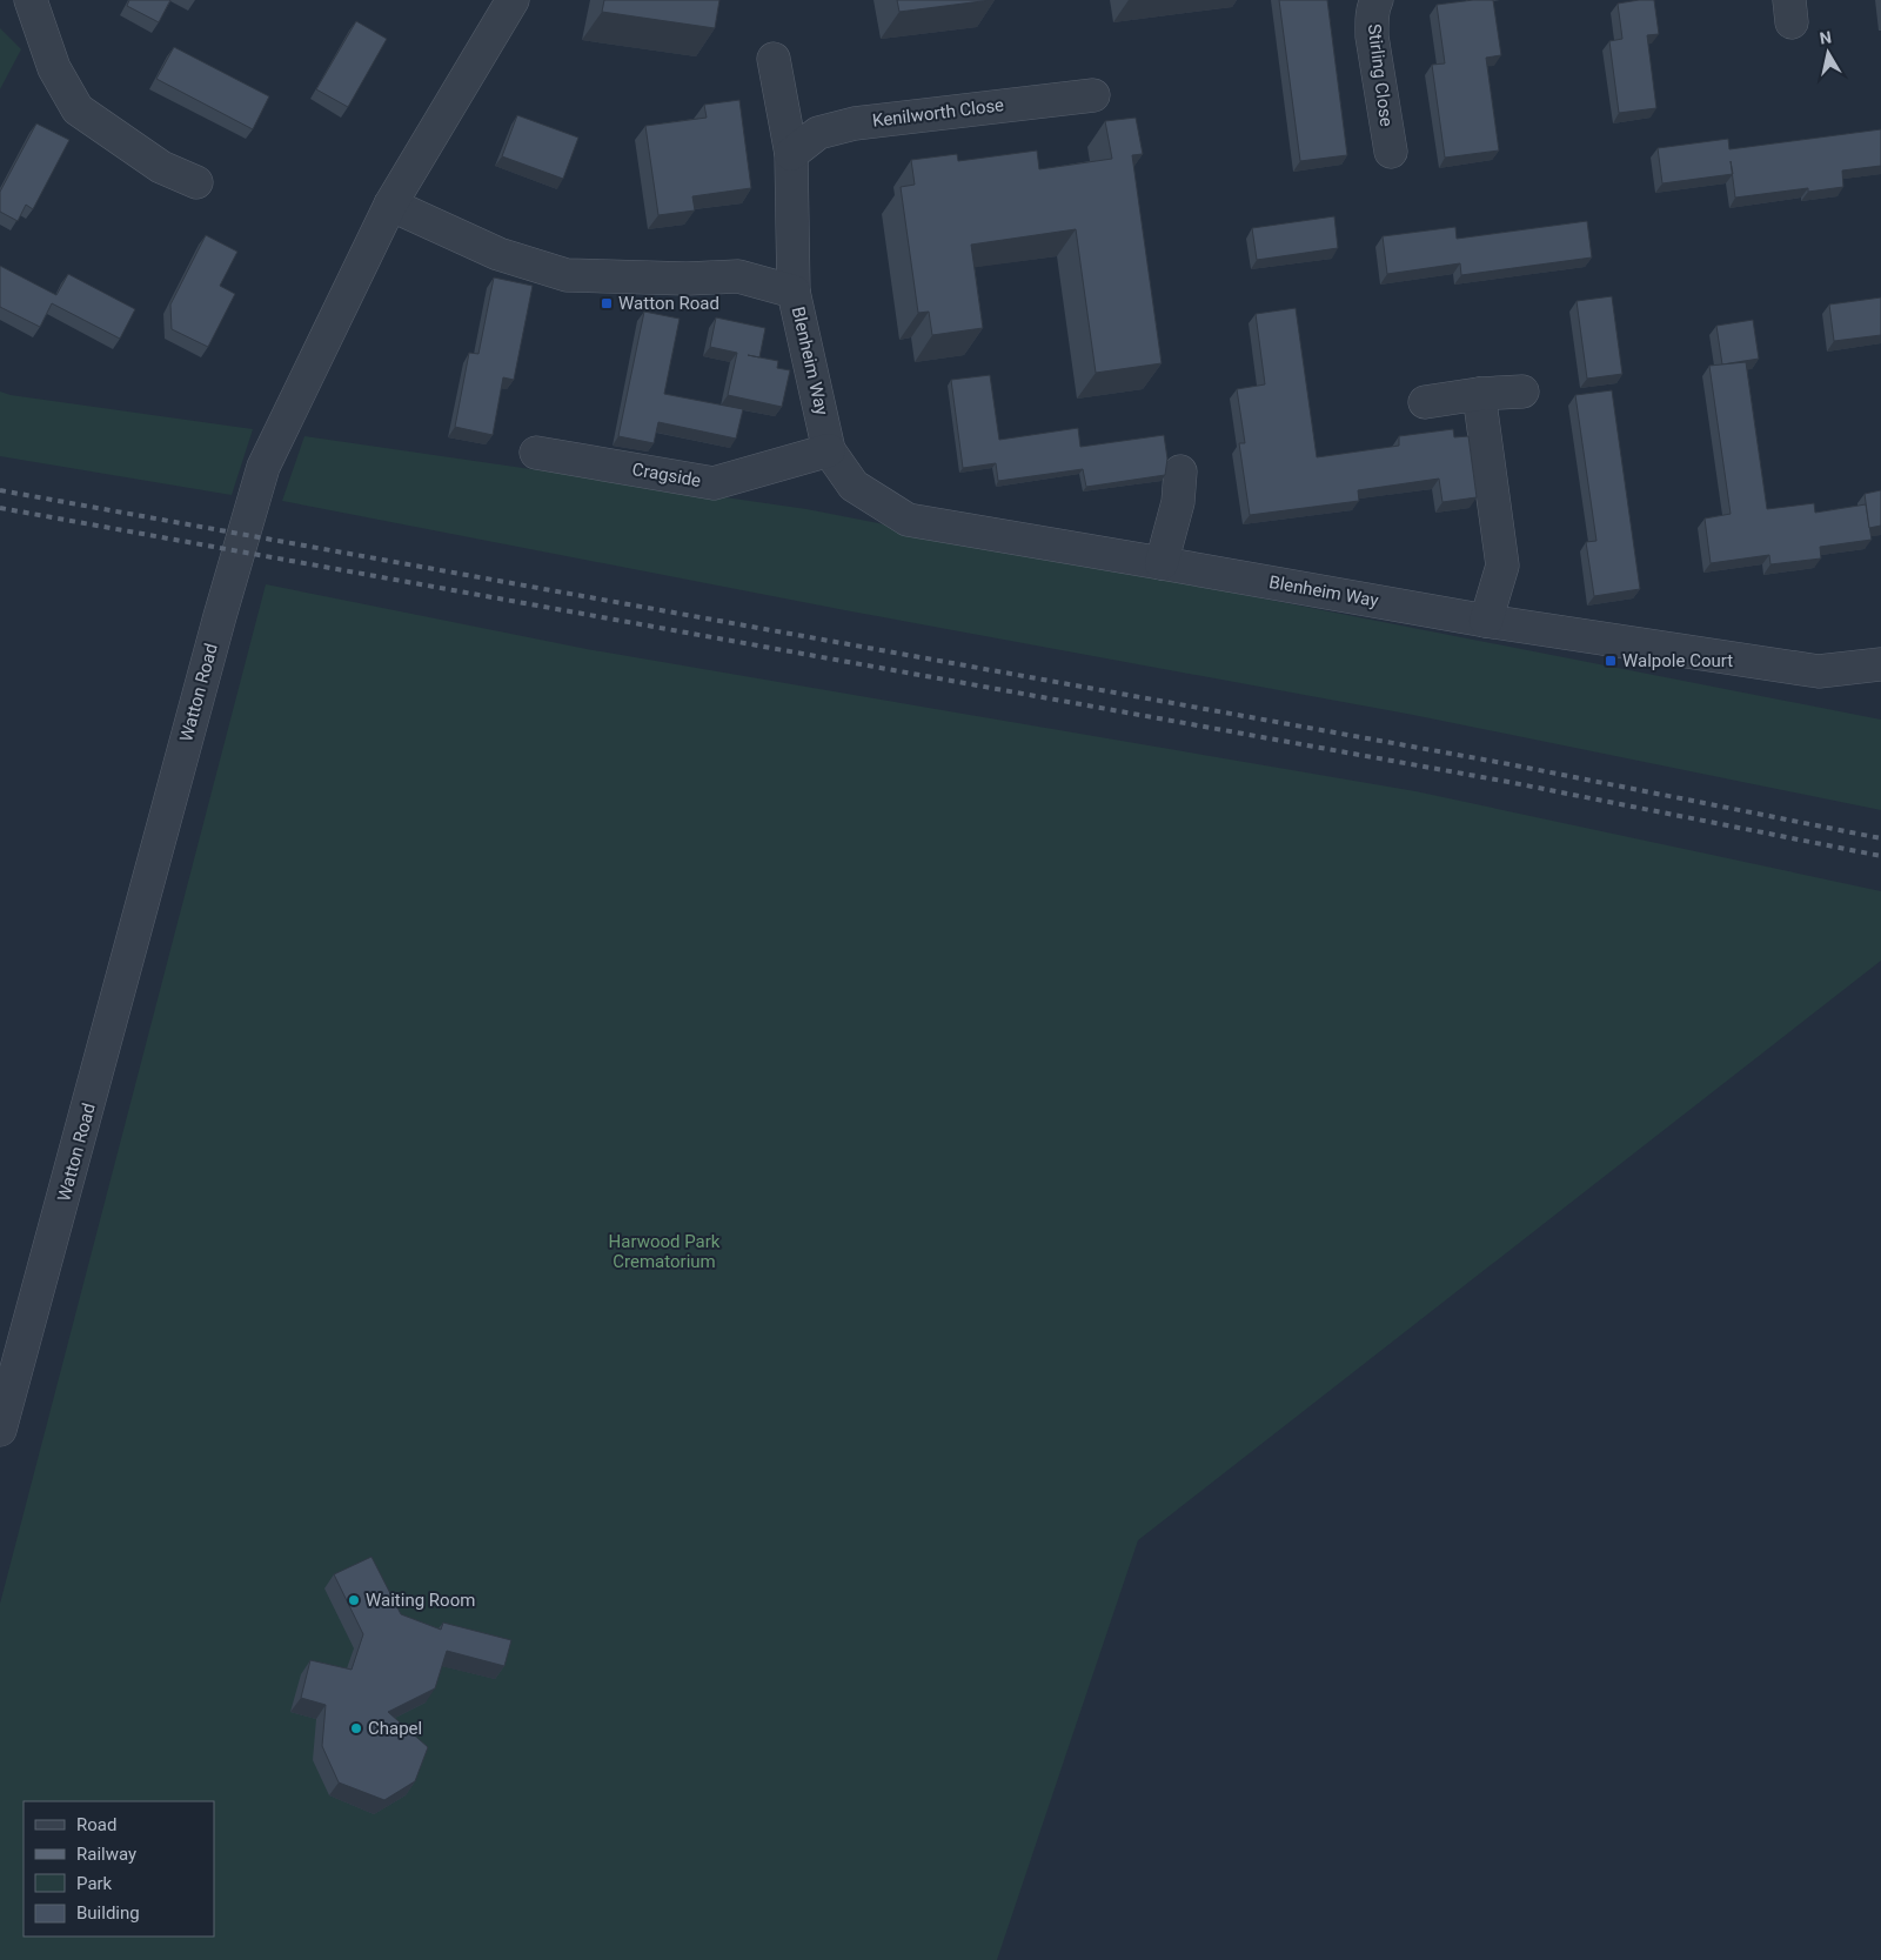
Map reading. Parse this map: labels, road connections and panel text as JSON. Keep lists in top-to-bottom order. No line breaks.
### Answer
{"streets":{"street":["Stirling Close","Kenilworth Close","Blenheim Way","Cragside","Watton Road"]},"crossings":[["Blenheim Way","Cragside"],["Blenheim Way","Watton Road"]],"parks":["Harwood Park Crematorium"],"places":{"transit":["Watton Road","Walpole Court"],"other":["Waiting Room","Chapel"]},"legend":["Road","Railway","Park","Building"],"north":"top"}
